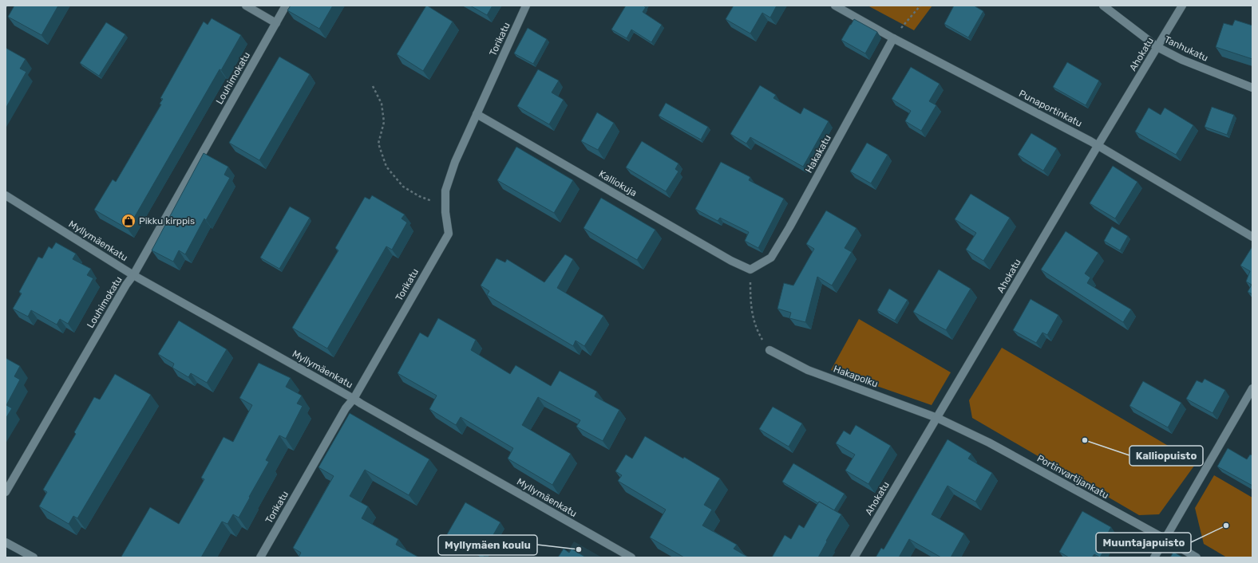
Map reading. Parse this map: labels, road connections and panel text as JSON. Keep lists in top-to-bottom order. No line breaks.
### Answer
{"streets":{"street":["Torikatu","Tanhukatu","Ahokatu","Louhimokatu","Punaportinkatu","Hakakatu","Kalliokuja","Myllymäenkatu","Hakapolku","Portinvartijankatu"]},"crossings":[["Torikatu","Kalliokuja"],["Torikatu","Myllymäenkatu"],["Tanhukatu","Ahokatu"],["Ahokatu","Punaportinkatu"],["Ahokatu","Hakapolku"],["Ahokatu","Portinvartijankatu"],["Louhimokatu","Myllymäenkatu"],["Punaportinkatu","Hakakatu"],["Hakakatu","Kalliokuja"],["Hakapolku","Portinvartijankatu"]],"places":{"shop":["Pikku kirppis"],"other":["Kalliopuisto","Muuntajapuisto","Myllymäen koulu"]}}
